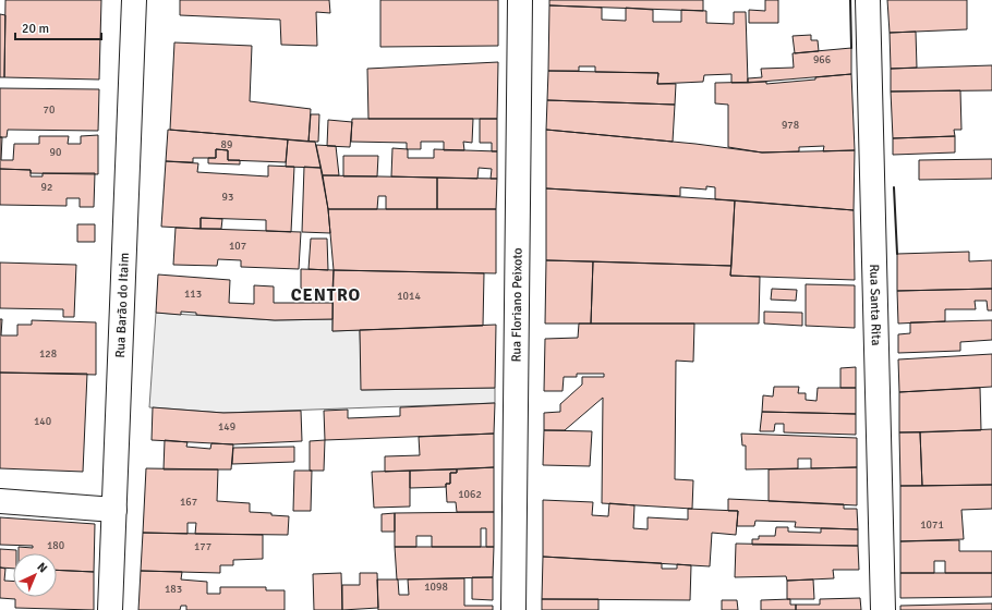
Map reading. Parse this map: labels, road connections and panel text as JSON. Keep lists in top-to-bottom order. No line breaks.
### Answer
{"streets":{"street":["Rua Barão do Itaim","Rua Floriano Peixoto","Rua Santa Rita"]},"districts":["CENTRO"],"house_numbers":["966","70","978","89","90","92","93","107","113","1014","128","140","149","1062","167","1071","180","177","1098","183"],"scale_bar":"20 m","north":"top right"}
